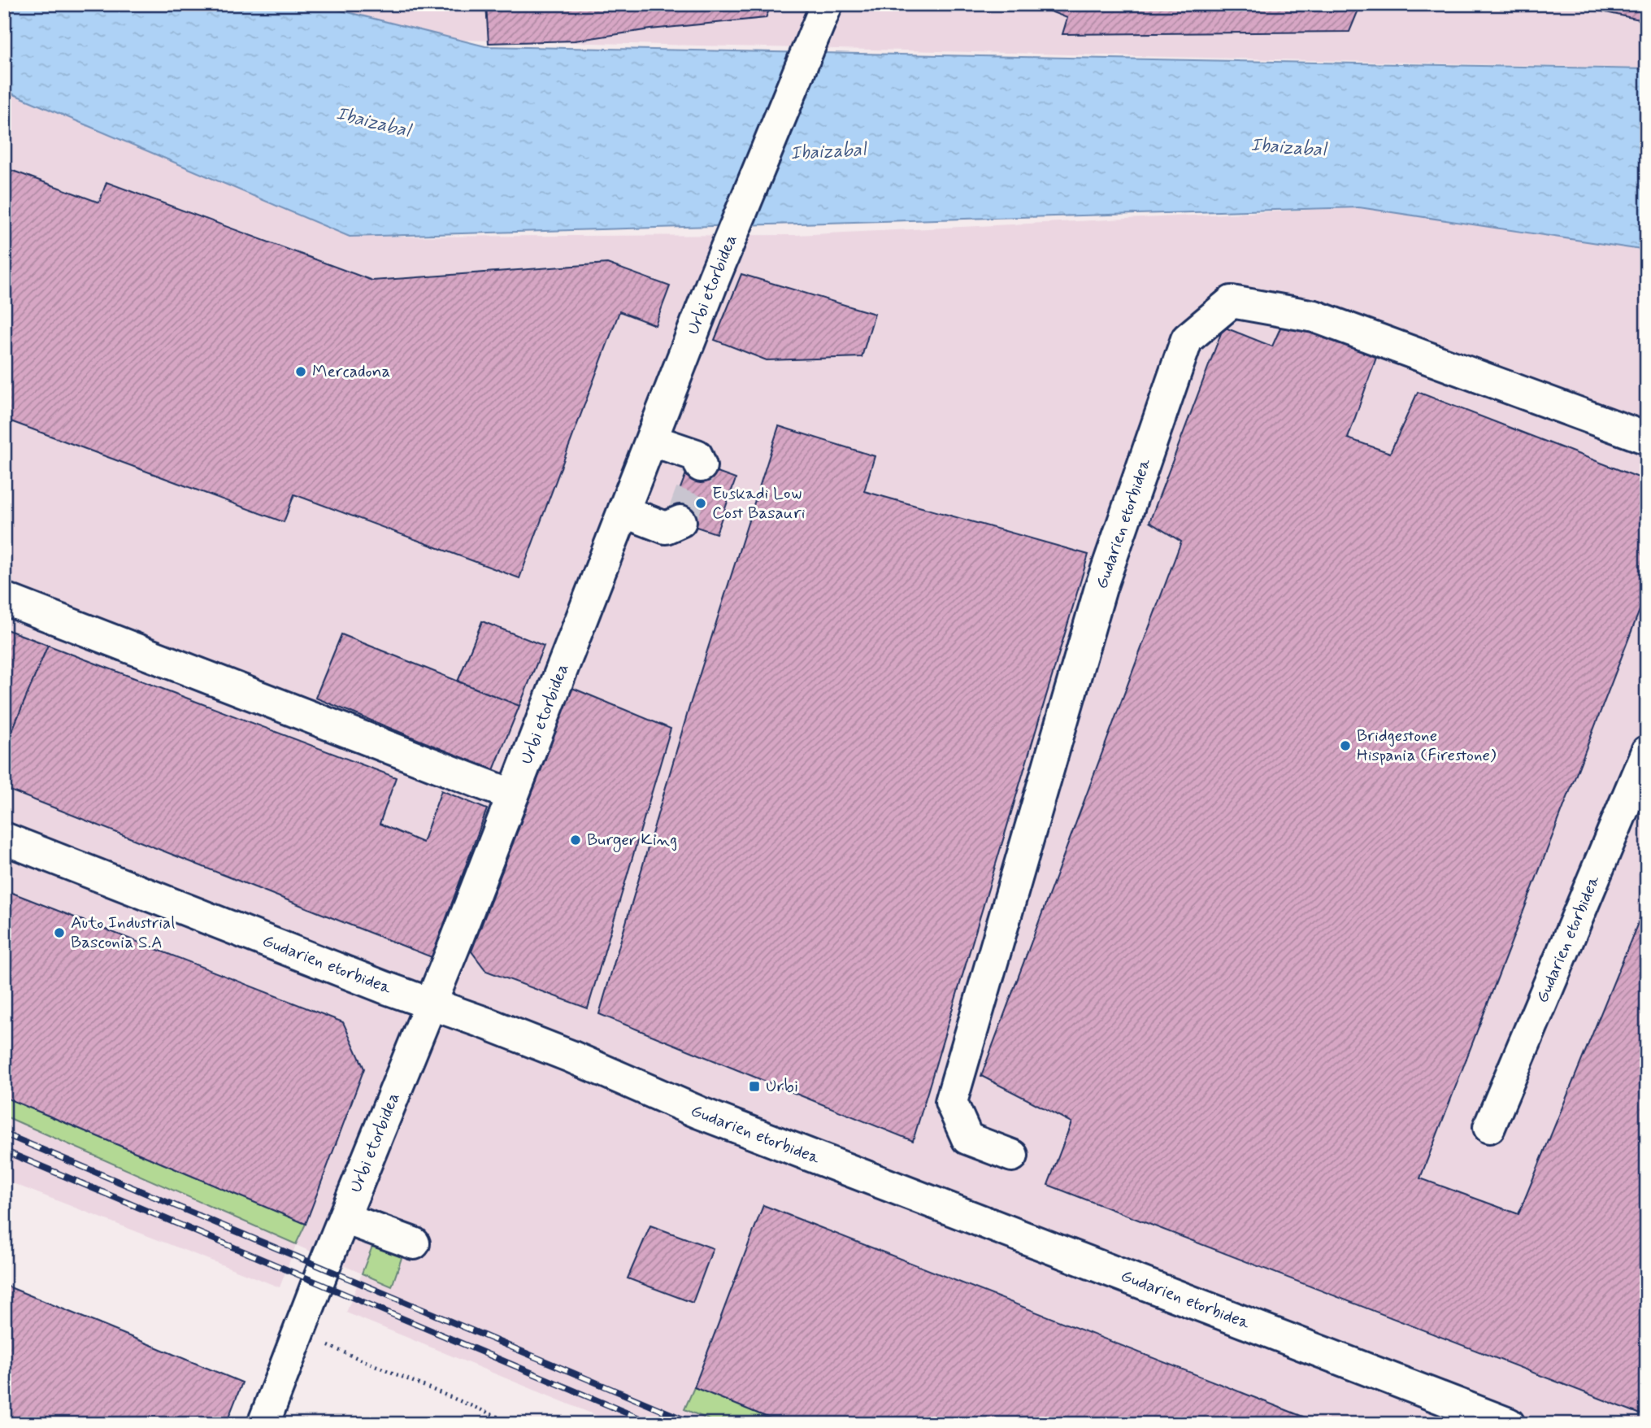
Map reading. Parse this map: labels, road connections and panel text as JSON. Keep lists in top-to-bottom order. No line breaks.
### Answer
{"streets":{"street":["Urbi etorbidea","Gudarien etorbidea"]},"crossings":[["Urbi etorbidea","Gudarien etorbidea"]],"water":["Ibaizabal"],"places":{"other":["Mercadona","Euskadi Low Cost Basauri","Bridgestone Hispania (Firestone)","Burger King","Auto Industrial Basconia S.A"],"transit":["Urbi"]}}
